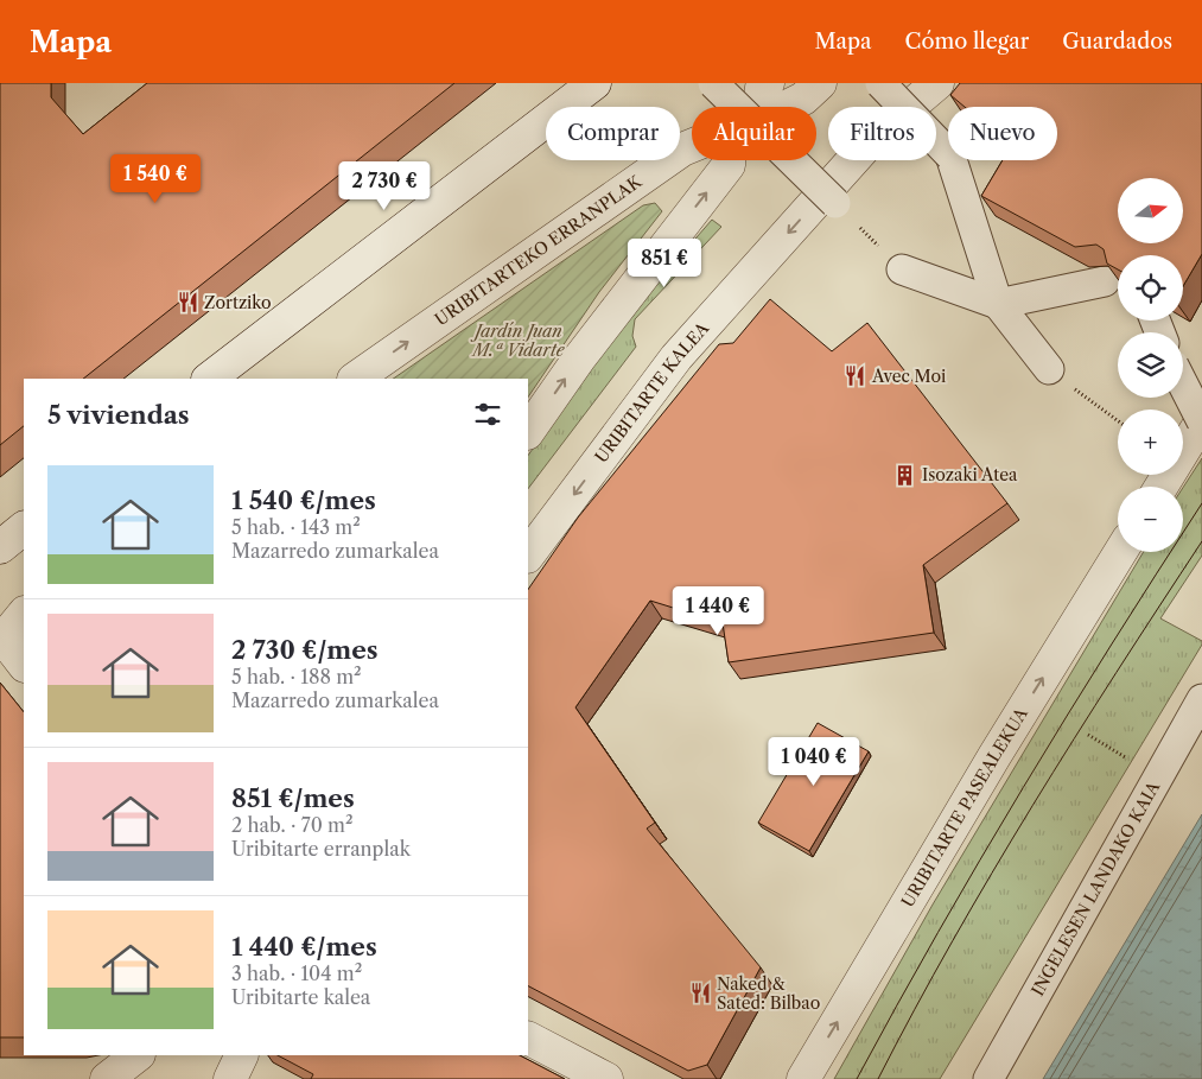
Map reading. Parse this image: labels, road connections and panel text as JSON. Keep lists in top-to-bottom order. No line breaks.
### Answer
{"streets":{"street":["URIBITARTEKO ERRANPLAK","URIBITARTE KALEA","URIBITARTE PASEALEKUA","INGELESEN LANDAKO KAIA"]},"one_way":["URIBITARTE PASEALEKUA"],"parks":["Jardín Juan M.ª Vidarte"],"places":{"restaurant":["Zortziko","Avec Moi","Naked & Sated: Bilbao"],"building":["Isozaki Atea"]},"north":"right","page":{"header":"Mapa","nav":["Mapa","Cómo llegar","Guardados"],"chip":["Comprar","Alquilar","Filtros","Nuevo"],"price":["1 540 €","2 730 €","851 €","1 440 €","1 040 €"],"map_buttons":["+","−"],"heading":"5 viviendas","list":[{"name":"1 540 €/mes","note":"5 hab. · 143 m² · Mazarredo zumarkalea"},{"name":"2 730 €/mes","note":"5 hab. · 188 m² · Mazarredo zumarkalea"},{"name":"851 €/mes","note":"2 hab. · 70 m² · Uribitarte erranplak"},{"name":"1 440 €/mes","note":"3 hab. · 104 m² · Uribitarte kalea"}]}}
